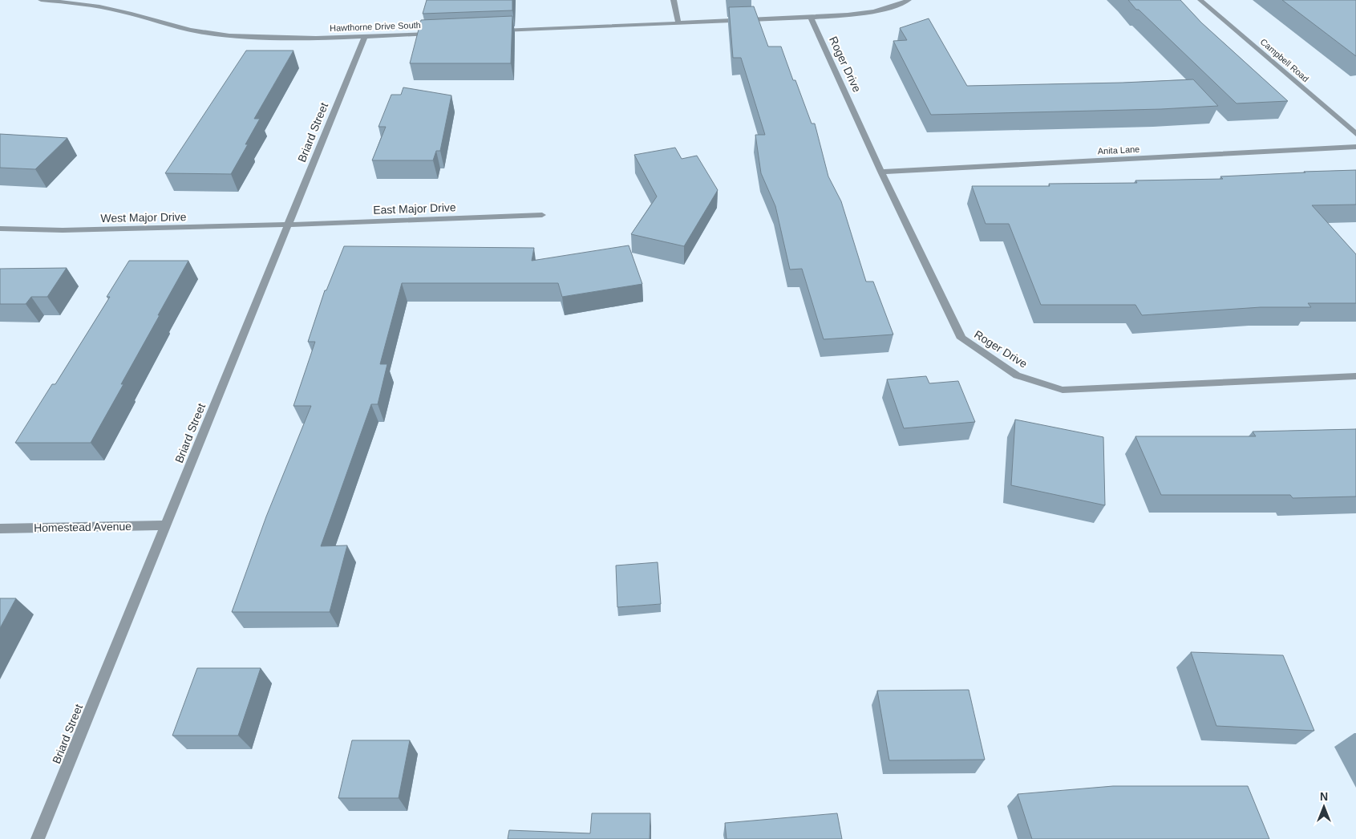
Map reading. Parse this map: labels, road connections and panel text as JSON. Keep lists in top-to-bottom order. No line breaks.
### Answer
{"streets":{"street":["Hawthorne Drive South","Campbell Road","Roger Drive","Briard Street","Anita Lane","East Major Drive","West Major Drive","Homestead Avenue"]},"crossings":[["Hawthorne Drive South","Briard Street"],["Roger Drive","Anita Lane"],["Briard Street","East Major Drive"],["Briard Street","West Major Drive"],["Briard Street","Homestead Avenue"],["East Major Drive","West Major Drive"]],"north":"top"}
